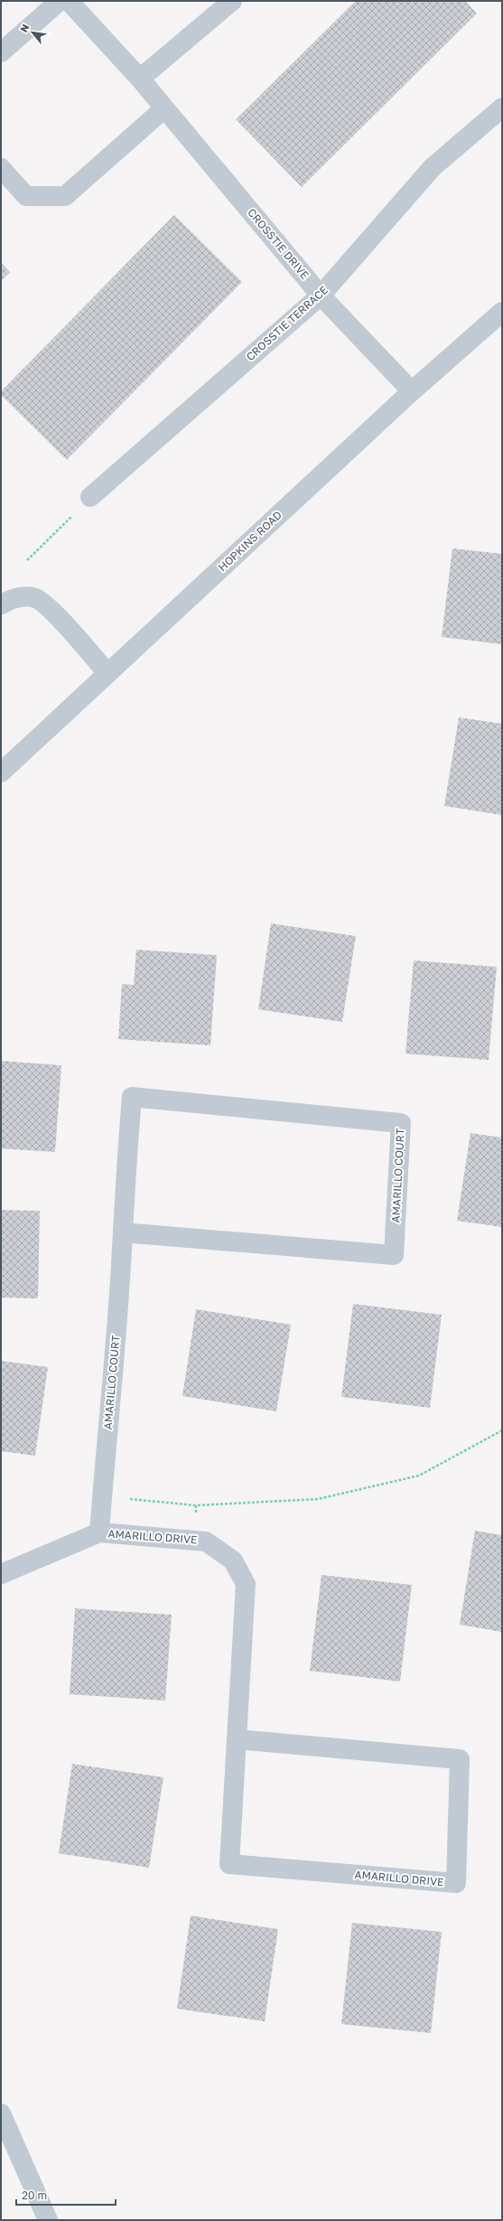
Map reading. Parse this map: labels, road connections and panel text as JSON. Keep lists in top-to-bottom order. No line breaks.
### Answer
{"streets":{"street":["CROSSTIE DRIVE","CROSSTIE TERRACE","HOPKINS ROAD","AMARILLO COURT","AMARILLO DRIVE"]},"crossings":[["CROSSTIE DRIVE","CROSSTIE TERRACE"],["CROSSTIE DRIVE","HOPKINS ROAD"],["AMARILLO COURT","AMARILLO DRIVE"]],"scale_bar":"20 m","north":"top left"}
